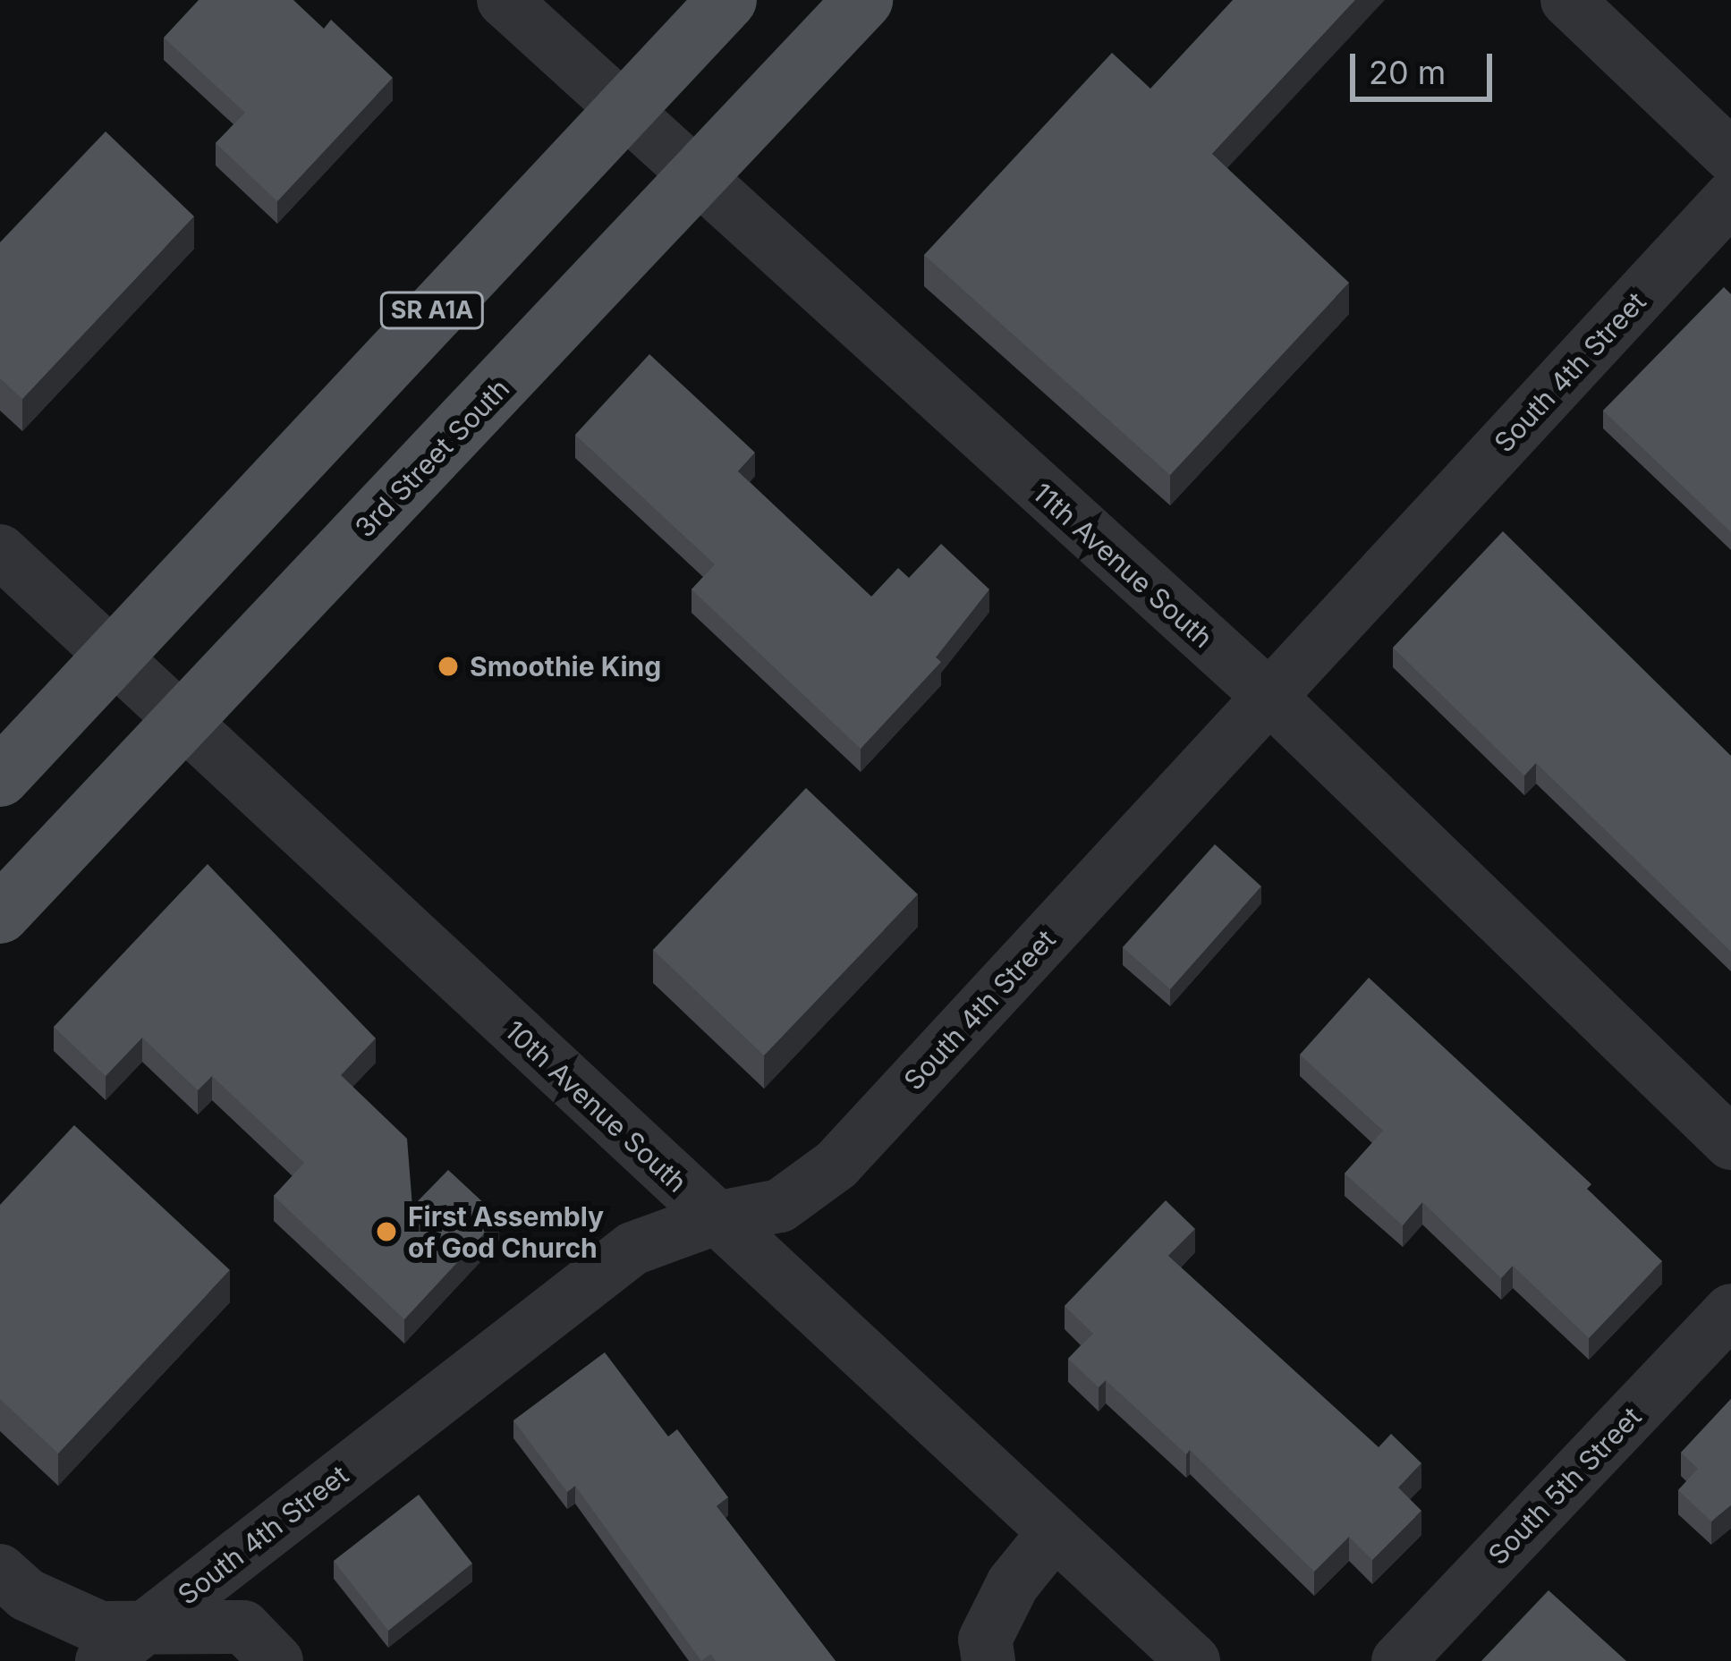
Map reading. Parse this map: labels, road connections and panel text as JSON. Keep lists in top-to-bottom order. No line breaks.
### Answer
{"streets":{"main road":["SR A1A","3rd Street South"],"street":["South 4th Street","11th Avenue South","10th Avenue South","South 5th Street"]},"crossings":[["SR A1A","11th Avenue South"],["SR A1A","10th Avenue South"],["South 4th Street","11th Avenue South"],["South 4th Street","10th Avenue South"],["3rd Street South","11th Avenue South"],["3rd Street South","10th Avenue South"]],"places":["Smoothie King","First Assembly of God Church"],"scale_bar":"20 m"}
